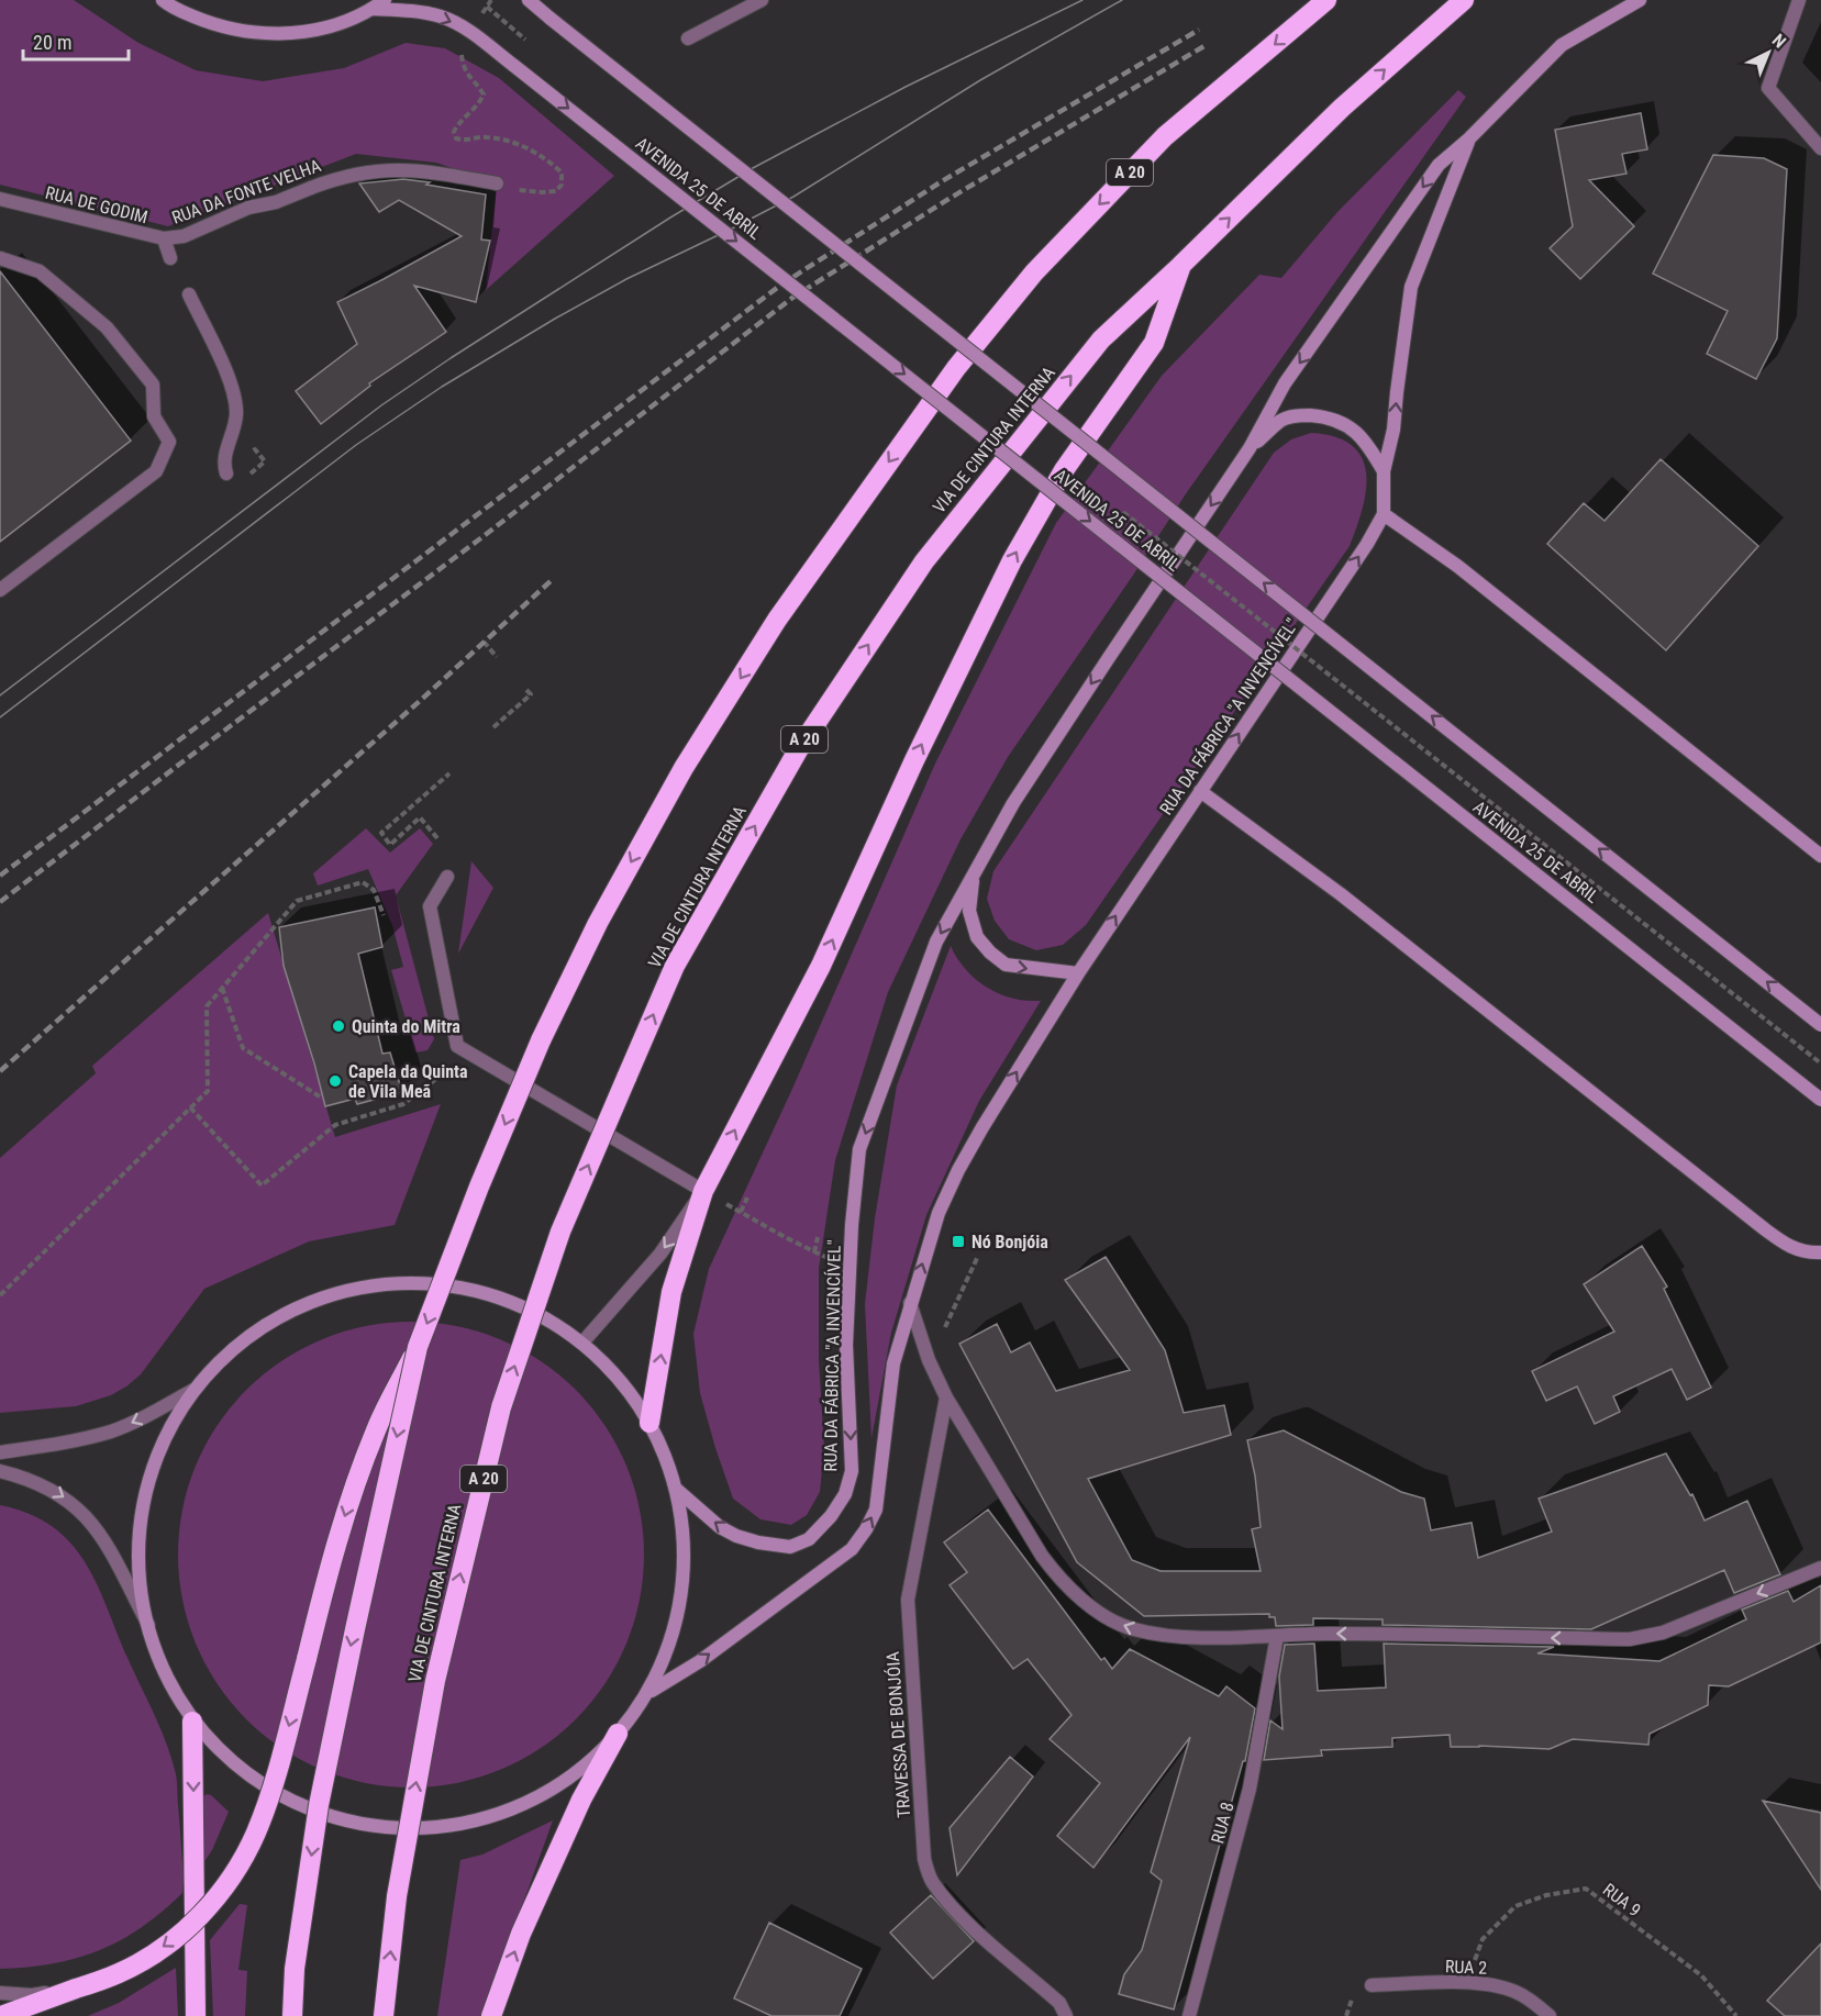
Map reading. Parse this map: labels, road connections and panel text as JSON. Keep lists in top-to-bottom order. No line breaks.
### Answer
{"streets":{"highway":["A 20","VIA DE CINTURA INTERNA"],"main road":["AVENIDA 25 DE ABRIL","RUA DA FÁBRICA \"A INVENCÍVEL\""],"street":["RUA DA FONTE VELHA","RUA DE GODIM","TRAVESSA DE BONJÓIA","RUA 8","RUA 2"],"path":["RUA 9"]},"crossings":[["RUA DA FONTE VELHA","RUA DE GODIM"],["RUA 9","RUA 2"]],"places":{"other":["Quinta do Mitra","Capela da Quinta de Vila Meã"],"transit":["Nó Bonjóia"]},"scale_bar":"20 m","north":"top right"}
